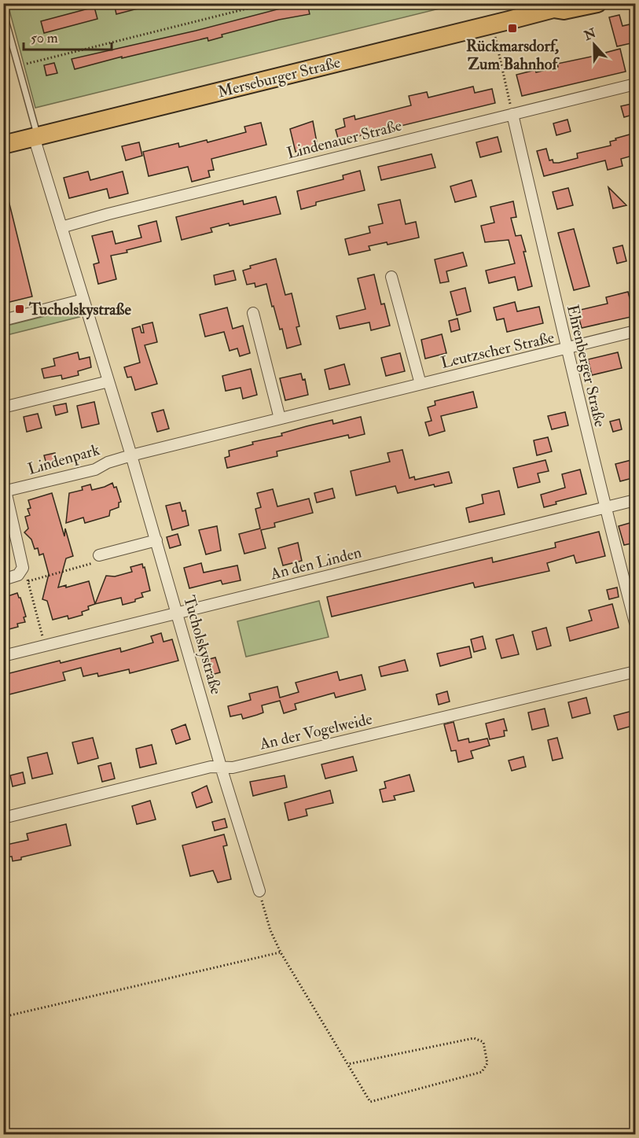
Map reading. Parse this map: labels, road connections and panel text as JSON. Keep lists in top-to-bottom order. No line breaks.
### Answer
{"streets":{"main road":["Merseburger Straße"],"street":["Lindenauer Straße","Leutzscher Straße","Ehrenberger Straße","Lindenpark","An den Linden","Tucholskystraße","An der Vogelweide"]},"crossings":[["Merseburger Straße","Tucholskystraße"],["Lindenauer Straße","Ehrenberger Straße"],["Lindenauer Straße","Tucholskystraße"],["Leutzscher Straße","Ehrenberger Straße"],["Leutzscher Straße","Lindenpark"],["Leutzscher Straße","Tucholskystraße"],["Ehrenberger Straße","An den Linden"],["Lindenpark","Tucholskystraße"],["An den Linden","Tucholskystraße"],["Tucholskystraße","An der Vogelweide"]],"places":{"transit":["Rückmarsdorf, Zum Bahnhof","Tucholskystraße"]},"scale_bar":"50 m","north":"top"}
